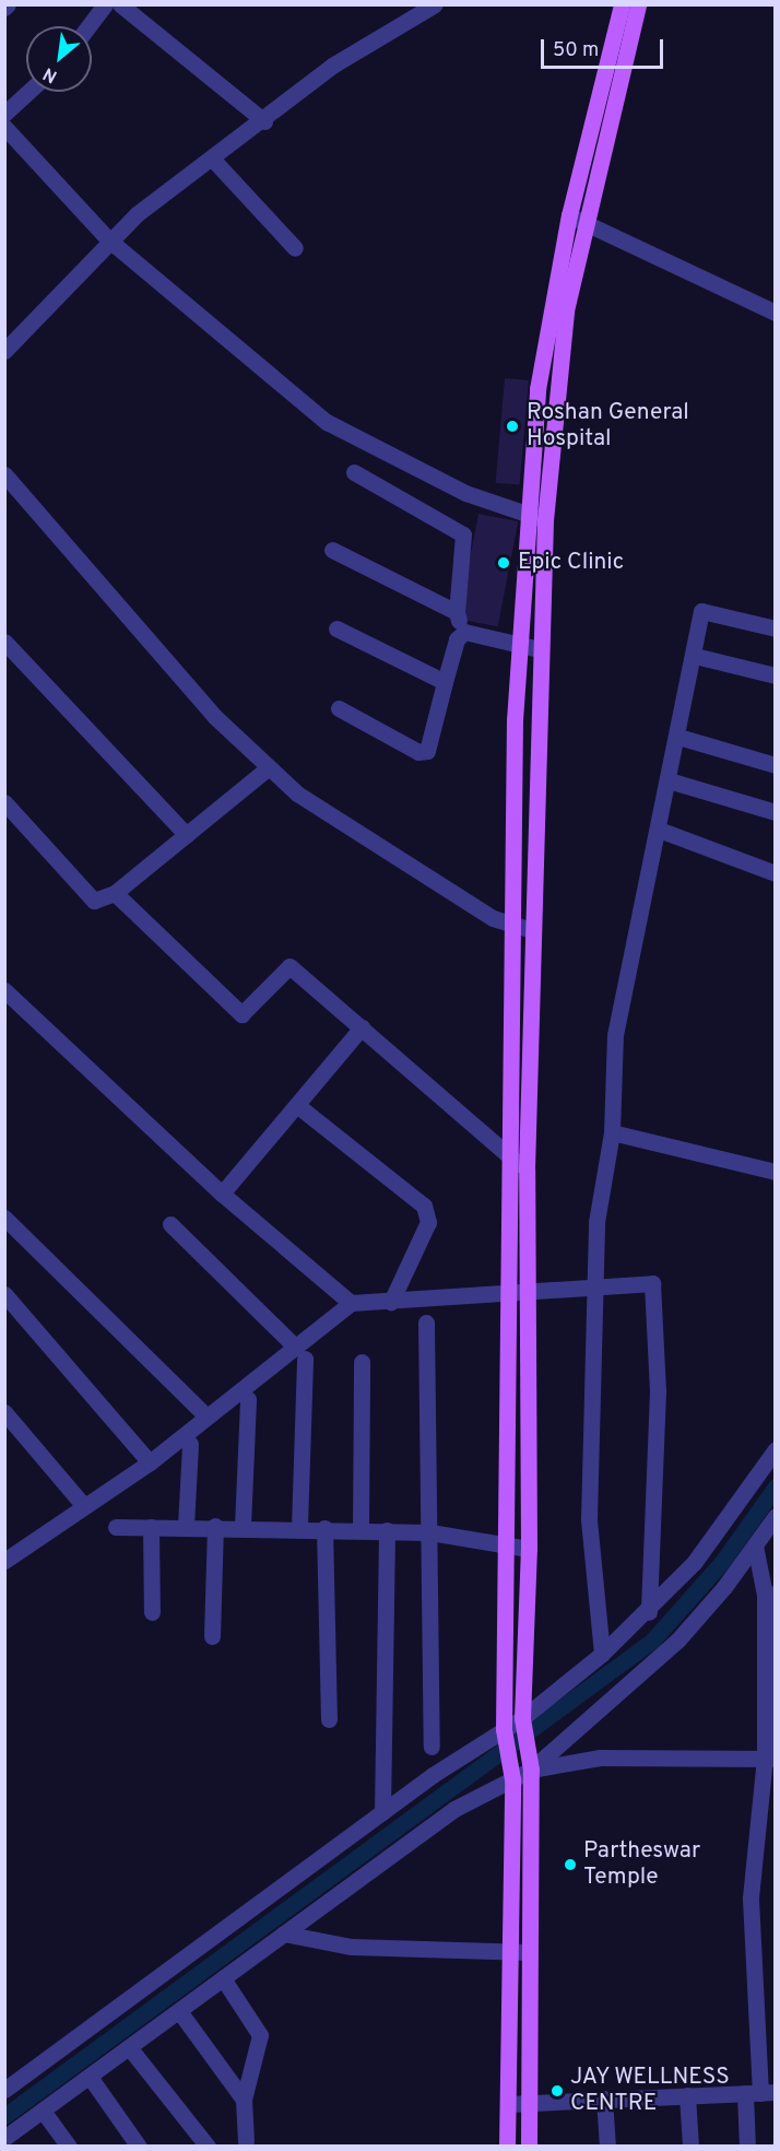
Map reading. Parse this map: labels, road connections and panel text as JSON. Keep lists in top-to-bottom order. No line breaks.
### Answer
{"places":["Roshan General Hospital","Epic Clinic","Partheswar Temple","JAY WELLNESS CENTRE"],"scale_bar":"50 m","north":"bottom left"}
